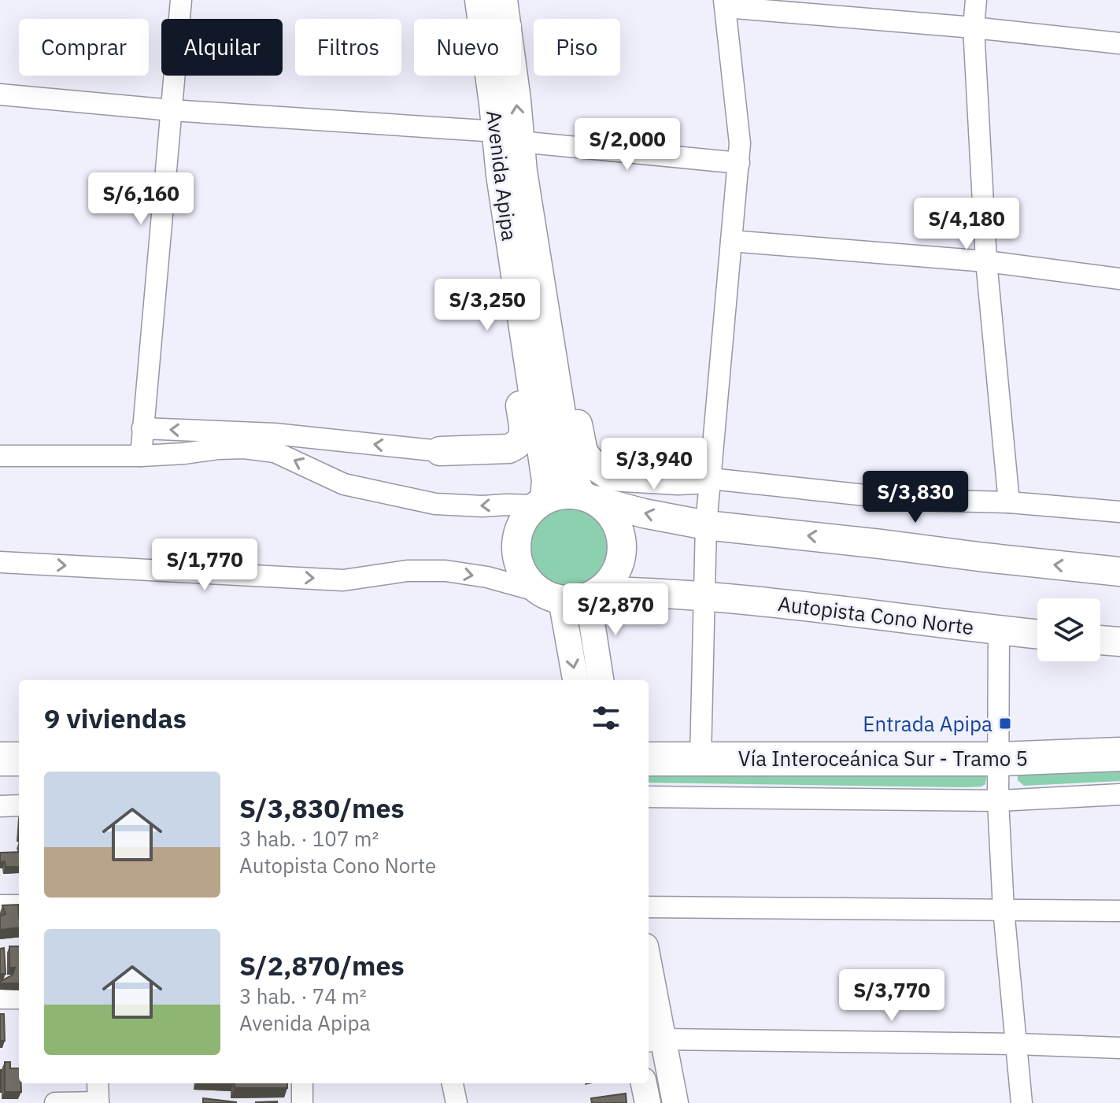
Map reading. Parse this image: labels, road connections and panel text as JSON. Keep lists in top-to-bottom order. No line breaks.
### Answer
{"streets":{"highway":["Vía Interoceánica Sur - Tramo 5"],"main road":["Avenida Apipa","Autopista Cono Norte"]},"crossings":[["Avenida Apipa","Autopista Cono Norte"]],"places":{"transit":["Entrada Apipa"]},"page":{"chip":["Comprar","Alquilar","Filtros","Nuevo","Piso"],"price":["S/2,000","S/6,160","S/4,180","S/3,250","S/3,940","S/3,830","S/1,770","S/2,870","S/3,770"],"heading":"9 viviendas","list":[{"name":"S/3,830/mes","note":"3 hab. · 107 m² · Autopista Cono Norte"},{"name":"S/2,870/mes","note":"3 hab. · 74 m² · Avenida Apipa"}]}}
